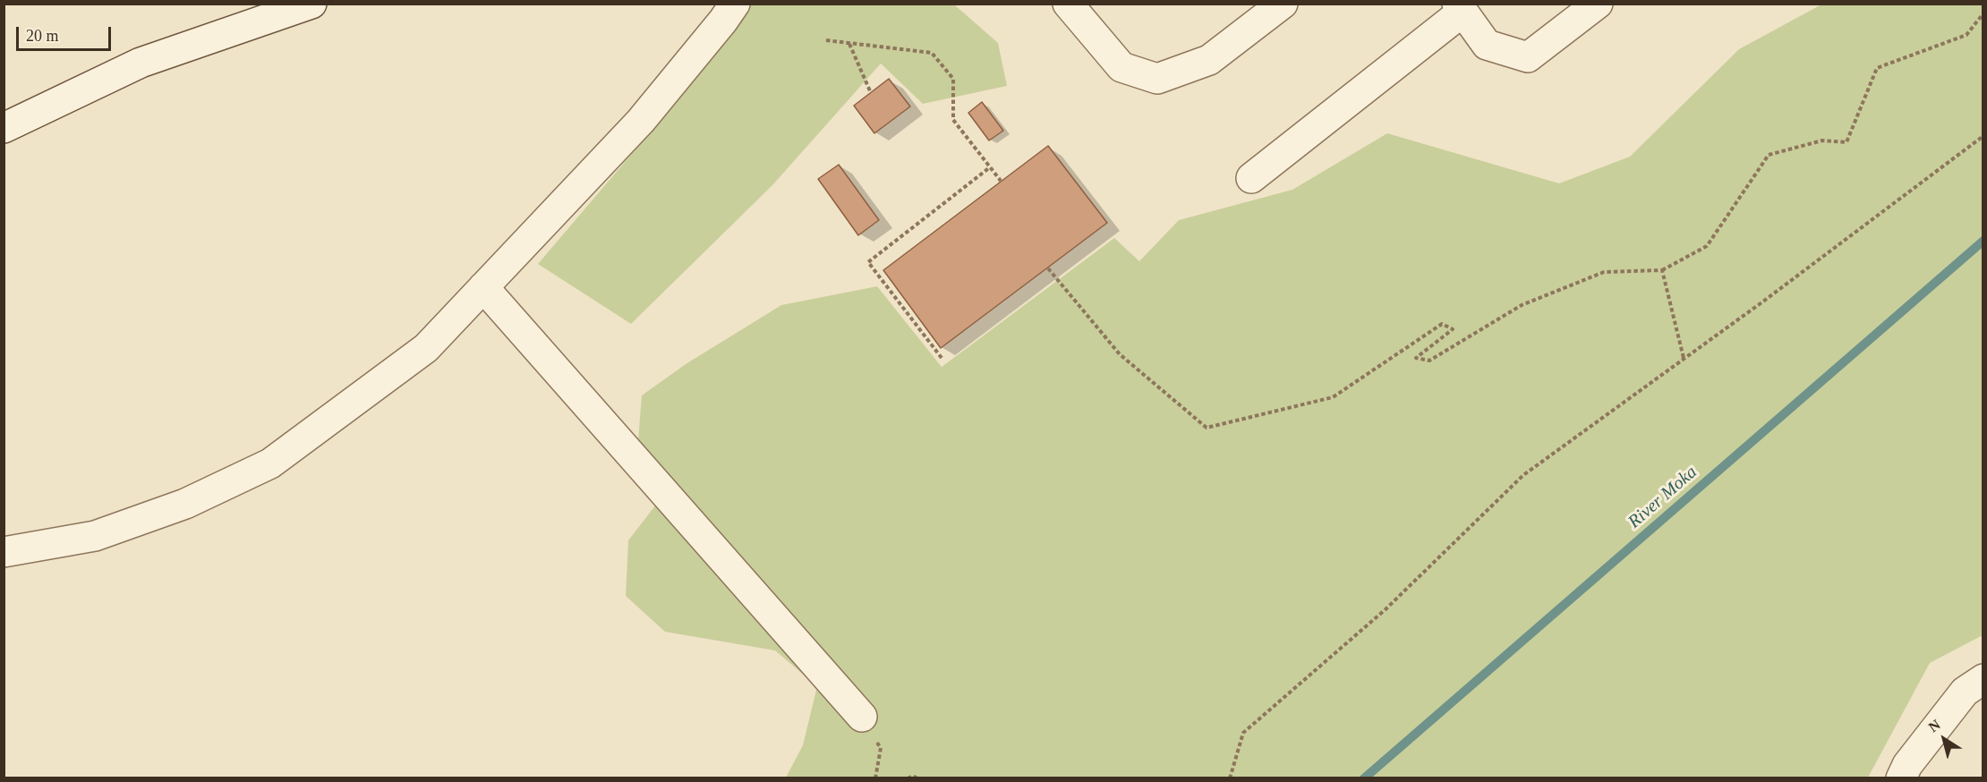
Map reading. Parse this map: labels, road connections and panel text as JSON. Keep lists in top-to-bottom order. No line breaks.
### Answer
{"water":["River Moka"],"scale_bar":"20 m","north":"top left"}
